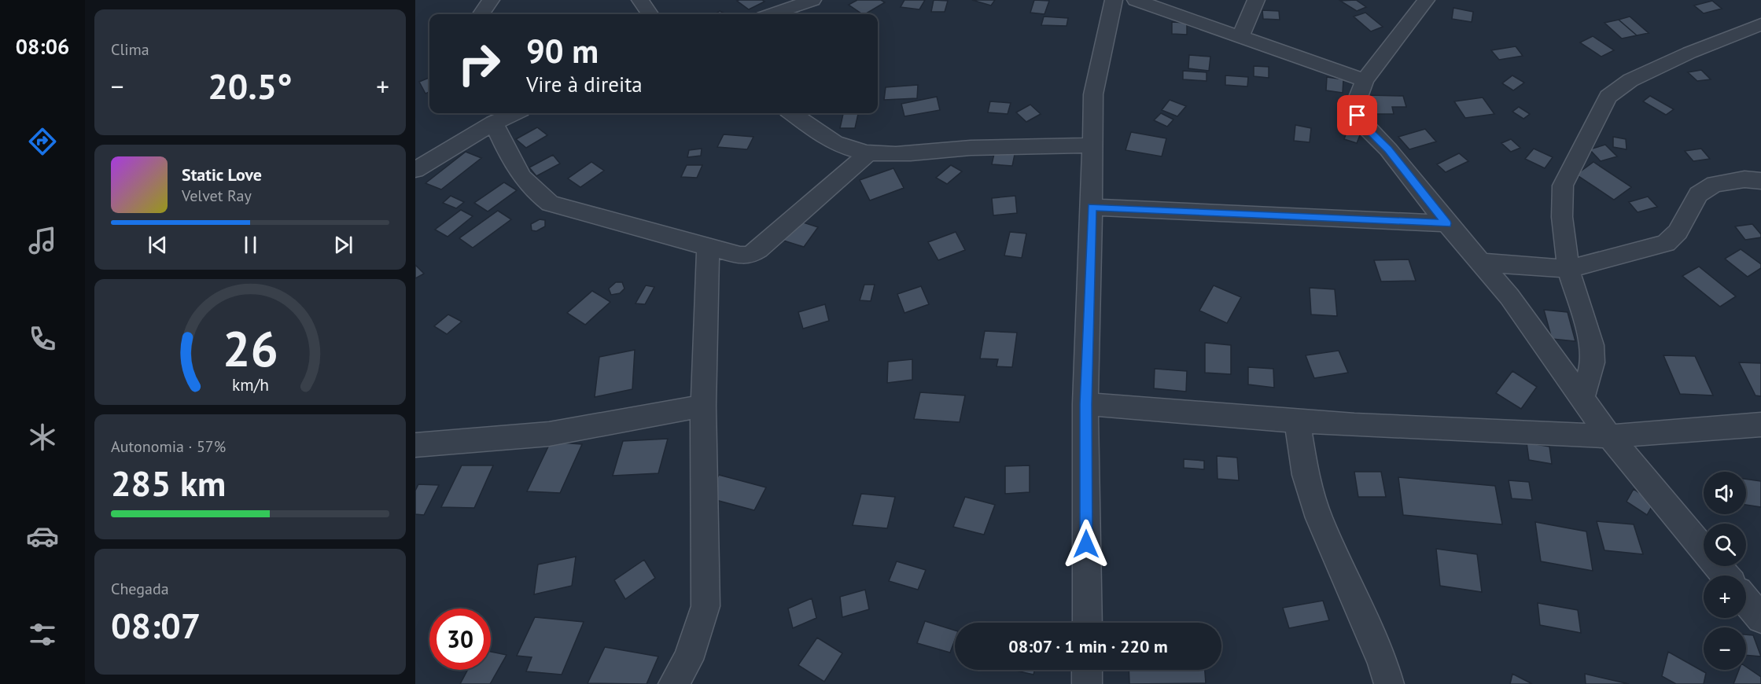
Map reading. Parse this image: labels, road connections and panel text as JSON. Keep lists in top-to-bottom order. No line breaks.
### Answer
{"page":{"tabs":"08:06","tile":["Clima",["Autonomia · 57%","285 km"],["Chegada","08:07"]],"turn":["90 m","Vire à direita"],"heat":["−","20.5°","+"],"song":["Static Love","Velvet Ray"],"map_buttons":["+","−"],"limit":"30","trip":"08:07 · 1 min · 220 m","gauge":["26","km/h"]}}
